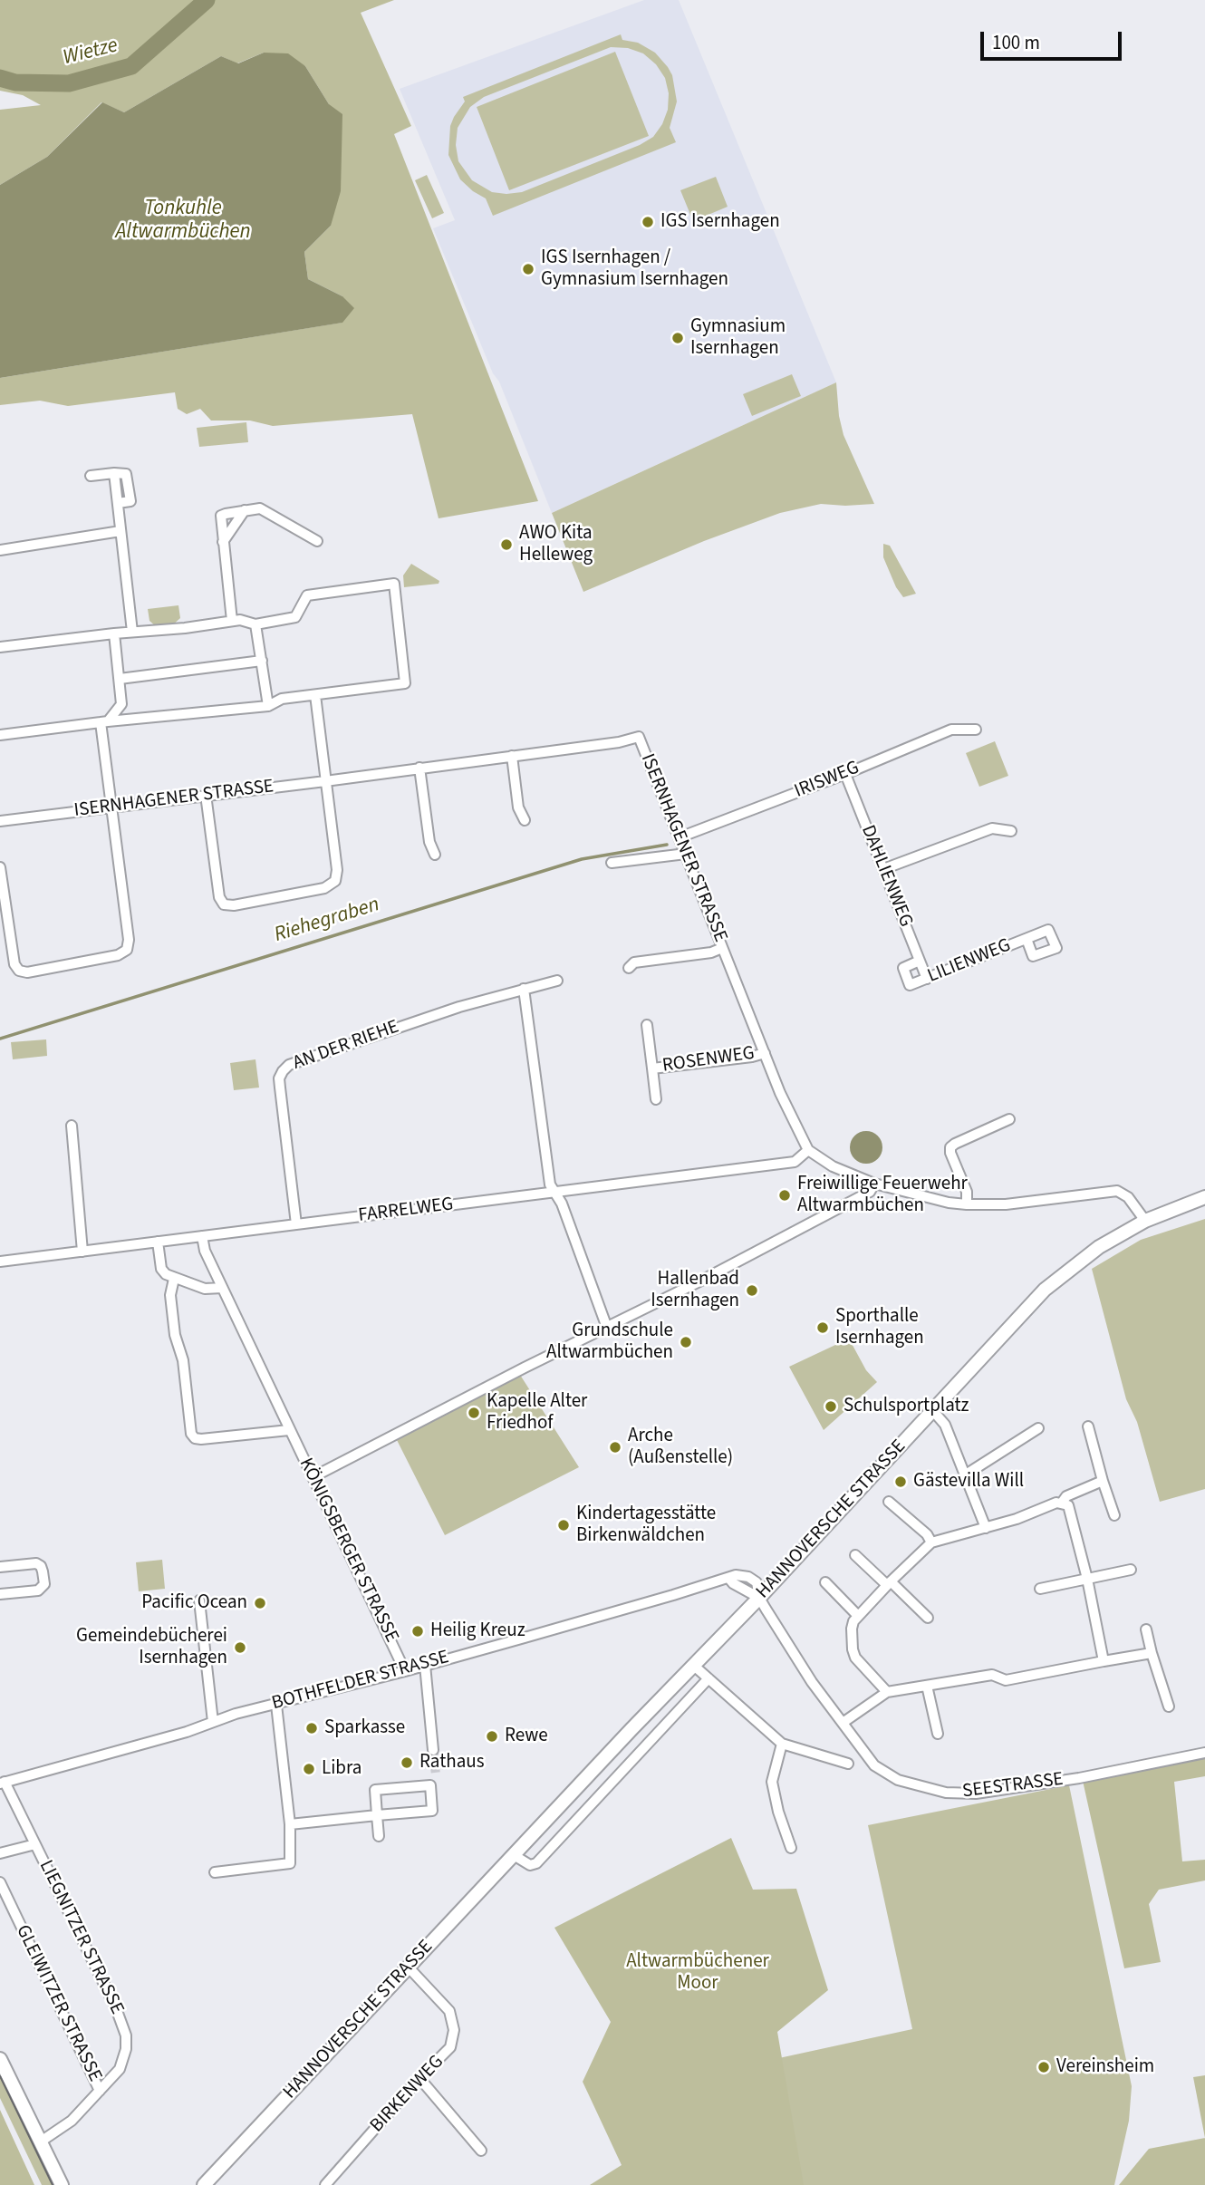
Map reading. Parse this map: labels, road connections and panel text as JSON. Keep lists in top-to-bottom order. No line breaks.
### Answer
{"streets":{"main road":["HANNOVERSCHE STRASSE"],"street":["IRISWEG","ISERNHAGENER STRASSE","DAHLIENWEG","LILIENWEG","AN DER RIEHE","ROSENWEG","FARRELWEG","KÖNIGSBERGER STRASSE","BOTHFELDER STRASSE","SEESTRASSE","LIEGNITZER STRASSE","GLEIWITZER STRASSE","BIRKENWEG"]},"crossings":[["IRISWEG","ISERNHAGENER STRASSE"],["IRISWEG","DAHLIENWEG"],["ISERNHAGENER STRASSE","ROSENWEG"],["ISERNHAGENER STRASSE","FARRELWEG"],["ISERNHAGENER STRASSE","HANNOVERSCHE STRASSE"],["DAHLIENWEG","LILIENWEG"],["AN DER RIEHE","FARRELWEG"],["FARRELWEG","KÖNIGSBERGER STRASSE"],["HANNOVERSCHE STRASSE","BOTHFELDER STRASSE"],["HANNOVERSCHE STRASSE","SEESTRASSE"],["HANNOVERSCHE STRASSE","BIRKENWEG"],["KÖNIGSBERGER STRASSE","BOTHFELDER STRASSE"],["BOTHFELDER STRASSE","SEESTRASSE"],["BOTHFELDER STRASSE","LIEGNITZER STRASSE"],["LIEGNITZER STRASSE","GLEIWITZER STRASSE"]],"water":["Wietze","Tonkuhle Altwarmbüchen","Riehegraben"],"parks":["Altwarmbüchener Moor"],"places":["IGS Isernhagen","IGS Isernhagen / Gymnasium Isernhagen","Gymnasium Isernhagen","AWO Kita Helleweg","Freiwillige Feuerwehr Altwarmbüchen","Hallenbad Isernhagen","Sporthalle Isernhagen","Grundschule Altwarmbüchen","Schulsportplatz","Kapelle Alter Friedhof","Arche (Außenstelle)","Gästevilla Will","Kindertagesstätte Birkenwäldchen","Pacific Ocean","Heilig Kreuz","Gemeindebücherei Isernhagen","Sparkasse","Rewe","Rathaus","Libra","Vereinsheim"],"scale_bar":"100 m"}
